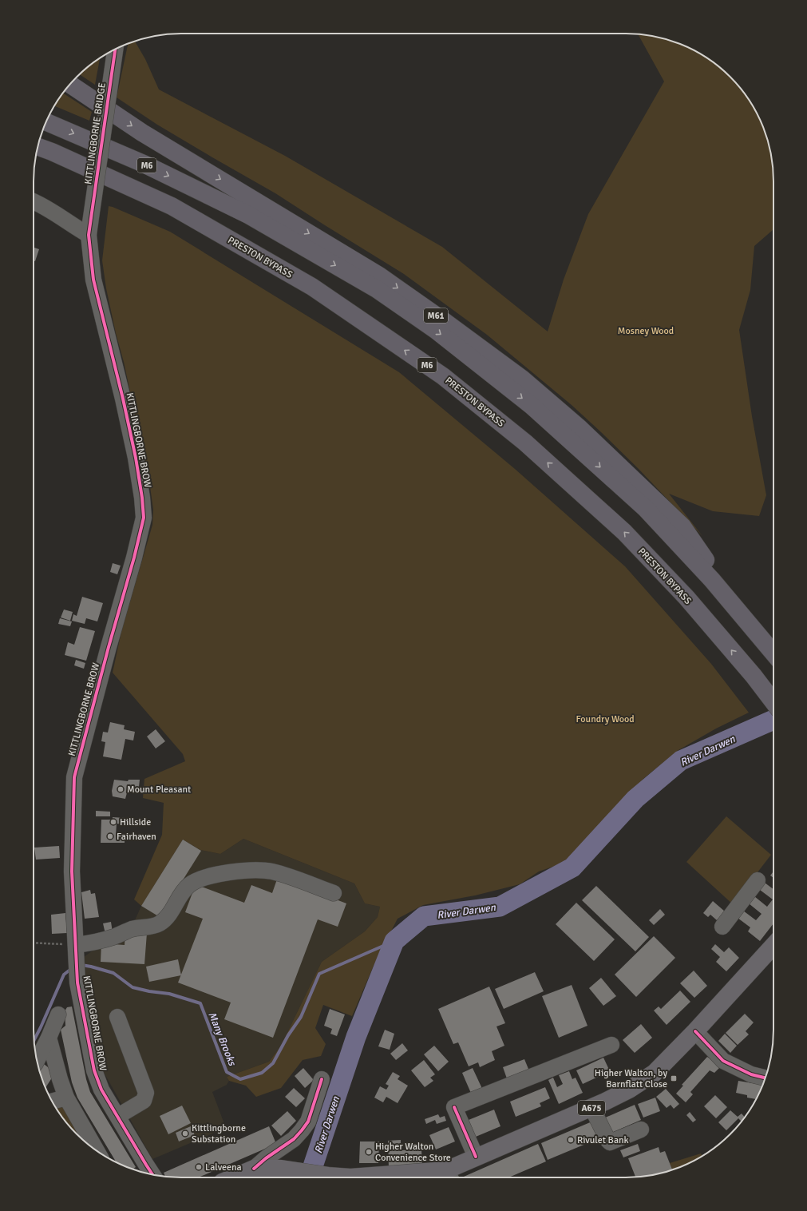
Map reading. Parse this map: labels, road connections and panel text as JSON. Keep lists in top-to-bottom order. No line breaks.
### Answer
{"streets":{"highway":["M6","PRESTON BYPASS","M61"],"main road":["A675"],"street":["KITTLINGBORNE BRIDGE","KITTLINGBORNE BROW"]},"crossings":[["KITTLINGBORNE BRIDGE","KITTLINGBORNE BROW"],["M6","M61"]],"water":["River Darwen","Many Brooks"],"parks":["Mosney Wood","Foundry Wood"],"places":{"other":["Mount Pleasant","Hillside","Fairhaven","Kittlingborne Substation","Rivulet Bank","Higher Walton Convenience Store","Lalveena"],"transit":["Higher Walton, by Barnflatt Close"]}}
